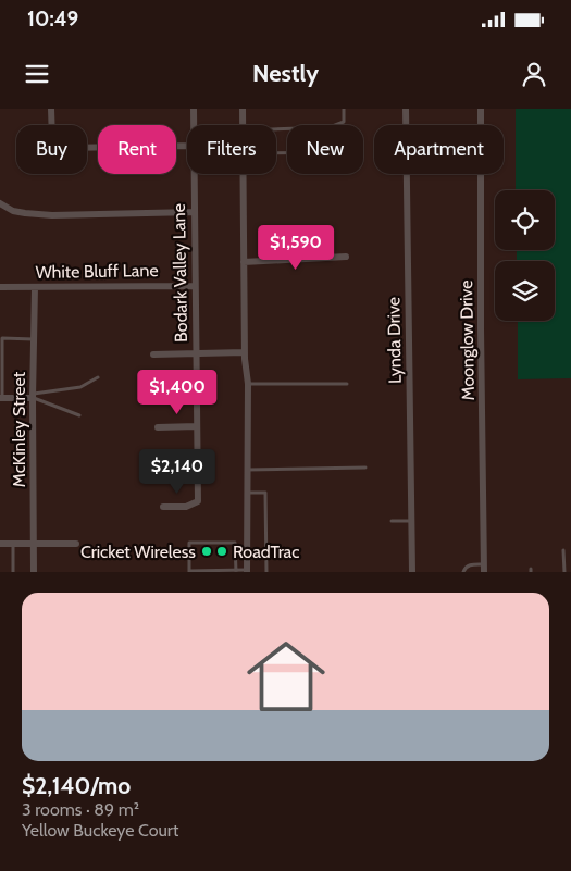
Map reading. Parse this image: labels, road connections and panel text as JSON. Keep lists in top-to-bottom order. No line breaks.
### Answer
{"streets":{"street":["White Bluff Lane","Bodark Valley Lane","Lynda Drive","Moonglow Drive","McKinley Street"]},"crossings":[["White Bluff Lane","Bodark Valley Lane"],["White Bluff Lane","McKinley Street"]],"places":["Cricket Wireless","RoadTrac"],"page":{"status":"10:49","header":"Nestly","chip":["Buy","Rent","Filters","New","Apartment"],"price":["$1,590","$1,400","$2,140"],"list":[{"name":"$2,140/mo","note":"3 rooms · 89 m² · Yellow Buckeye Court"}]}}
